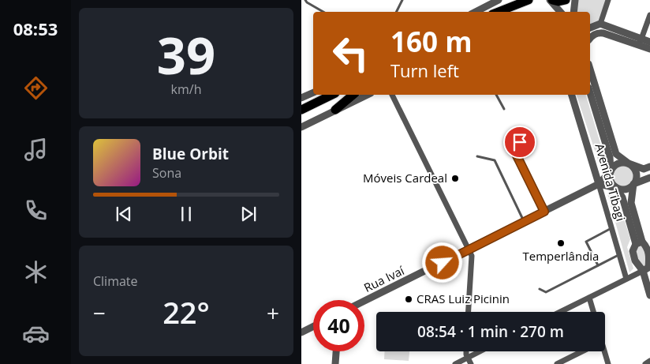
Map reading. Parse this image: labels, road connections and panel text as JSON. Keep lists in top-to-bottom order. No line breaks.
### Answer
{"streets":{"street":["Avenida Tibagi","Rua Ivaí"]},"crossings":[["Avenida Tibagi","Rua Ivaí"]],"places":["Móveis Cardeal","Temperlândia","CRAS Luiz Picinin"],"page":{"tabs":"08:53","tile":[["39","km/h"],"Climate"],"turn":["160 m","Turn left"],"song":["Blue Orbit","Sona"],"heat":["−","22°","+"],"limit":"40","trip":"08:54 · 1 min · 270 m"}}
